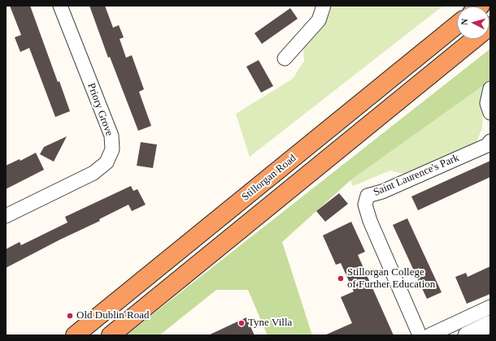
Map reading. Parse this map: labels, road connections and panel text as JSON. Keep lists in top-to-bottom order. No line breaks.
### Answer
{"streets":{"highway":["Stillorgan Road"],"street":["Priory Grove","Saint Laurence's Park"]},"places":["Stillorgan College of Further Education","Old Dublin Road","Tyne Villa"],"north":"left"}
